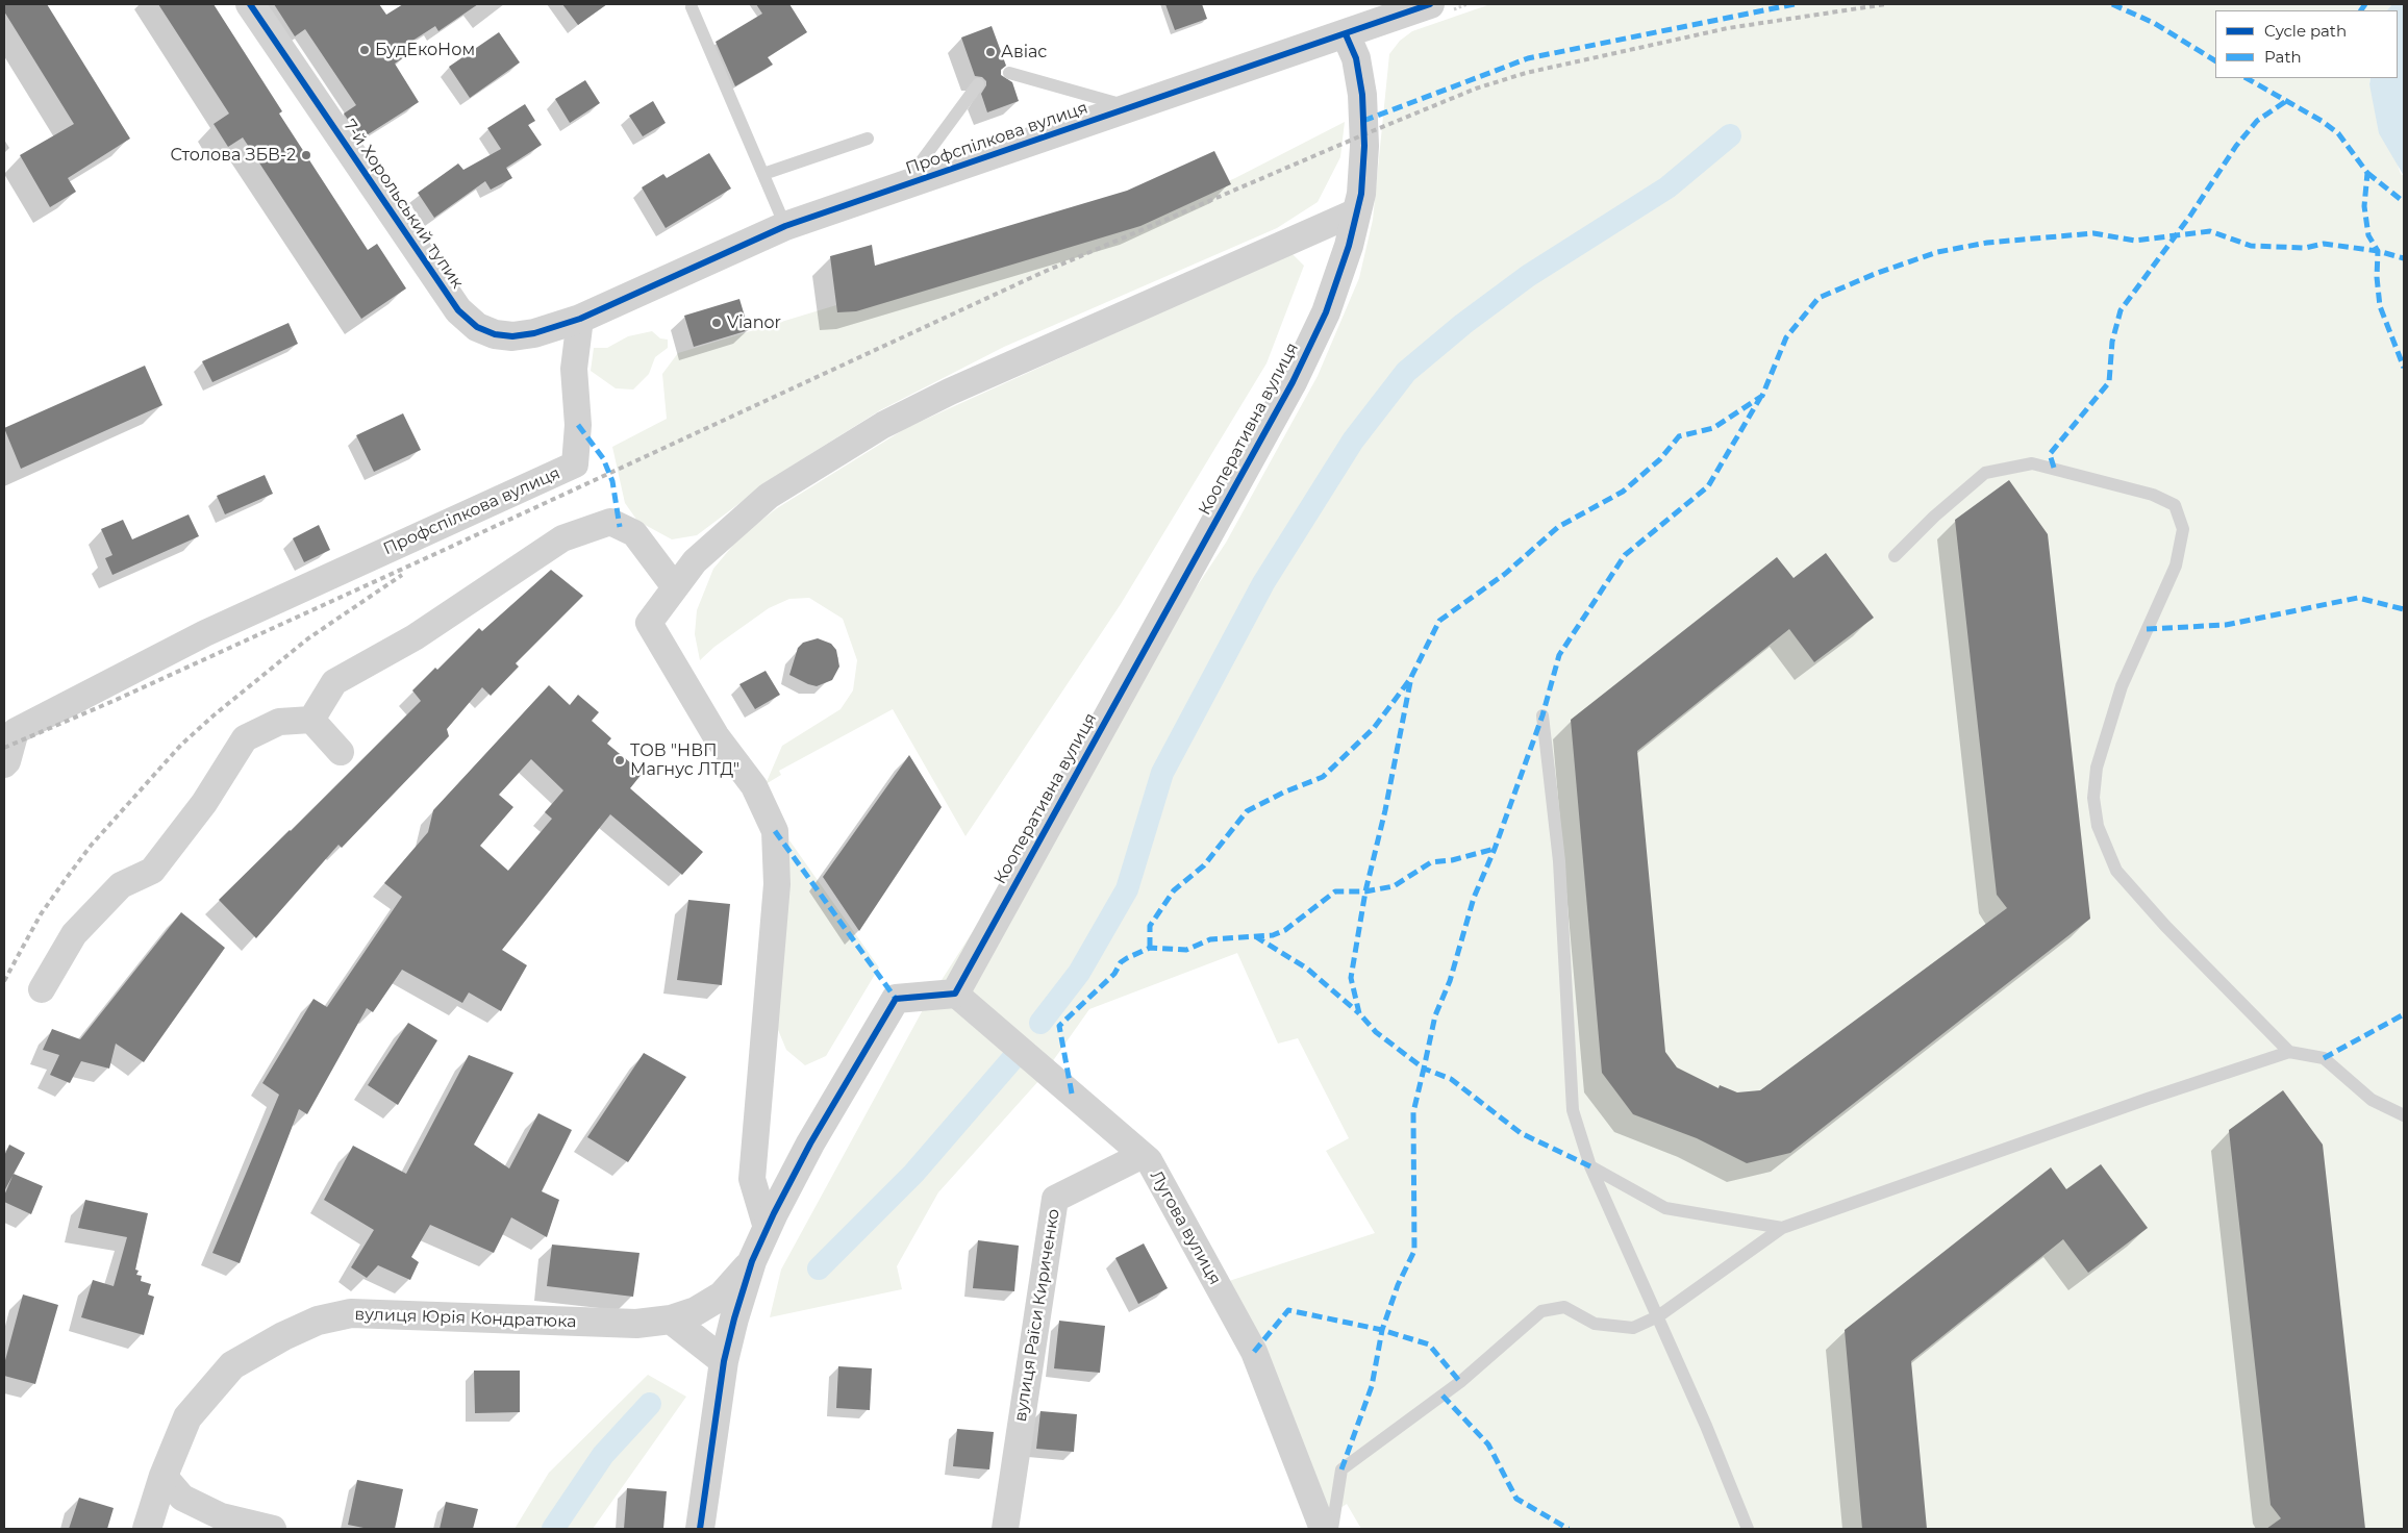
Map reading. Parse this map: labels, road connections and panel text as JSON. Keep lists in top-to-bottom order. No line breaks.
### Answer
{"streets":{"street":["Профспілкова вулиця","7-й Хорольський тупик","Кооперативна вулиця","Лугова вулиця","вулиця Раїси Кириченко","вулиця Юрія Кондратюка"]},"crossings":[["Профспілкова вулиця","7-й Хорольський тупик"],["Профспілкова вулиця","Кооперативна вулиця"],["Кооперативна вулиця","Лугова вулиця"],["Лугова вулиця","вулиця Раїси Кириченко"]],"places":["БудЕкоНом","Авіас","Столова ЗБВ-2","Vianor","ТОВ \"НВП Магнус ЛТД\""],"legend":["Cycle path","Path"]}
